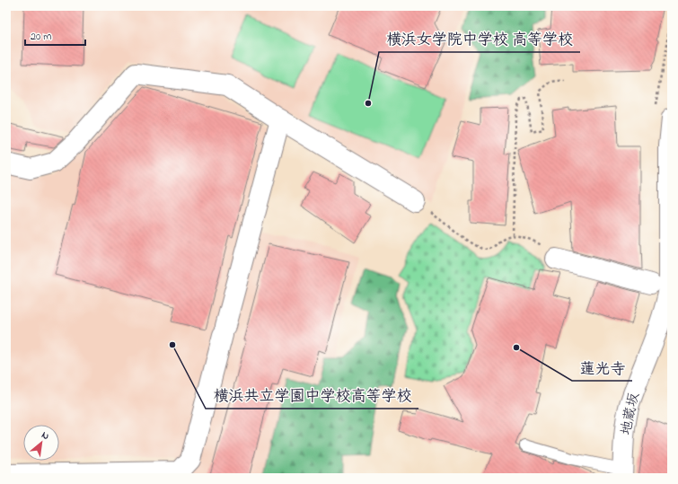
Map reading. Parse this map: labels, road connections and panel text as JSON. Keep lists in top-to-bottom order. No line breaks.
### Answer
{"streets":{"street":["地蔵坂"]},"places":["横浜女学院中学校 高等学校","横浜共立学園中学校高等学校","蓮光寺"],"scale_bar":"20 m","north":"top right"}
